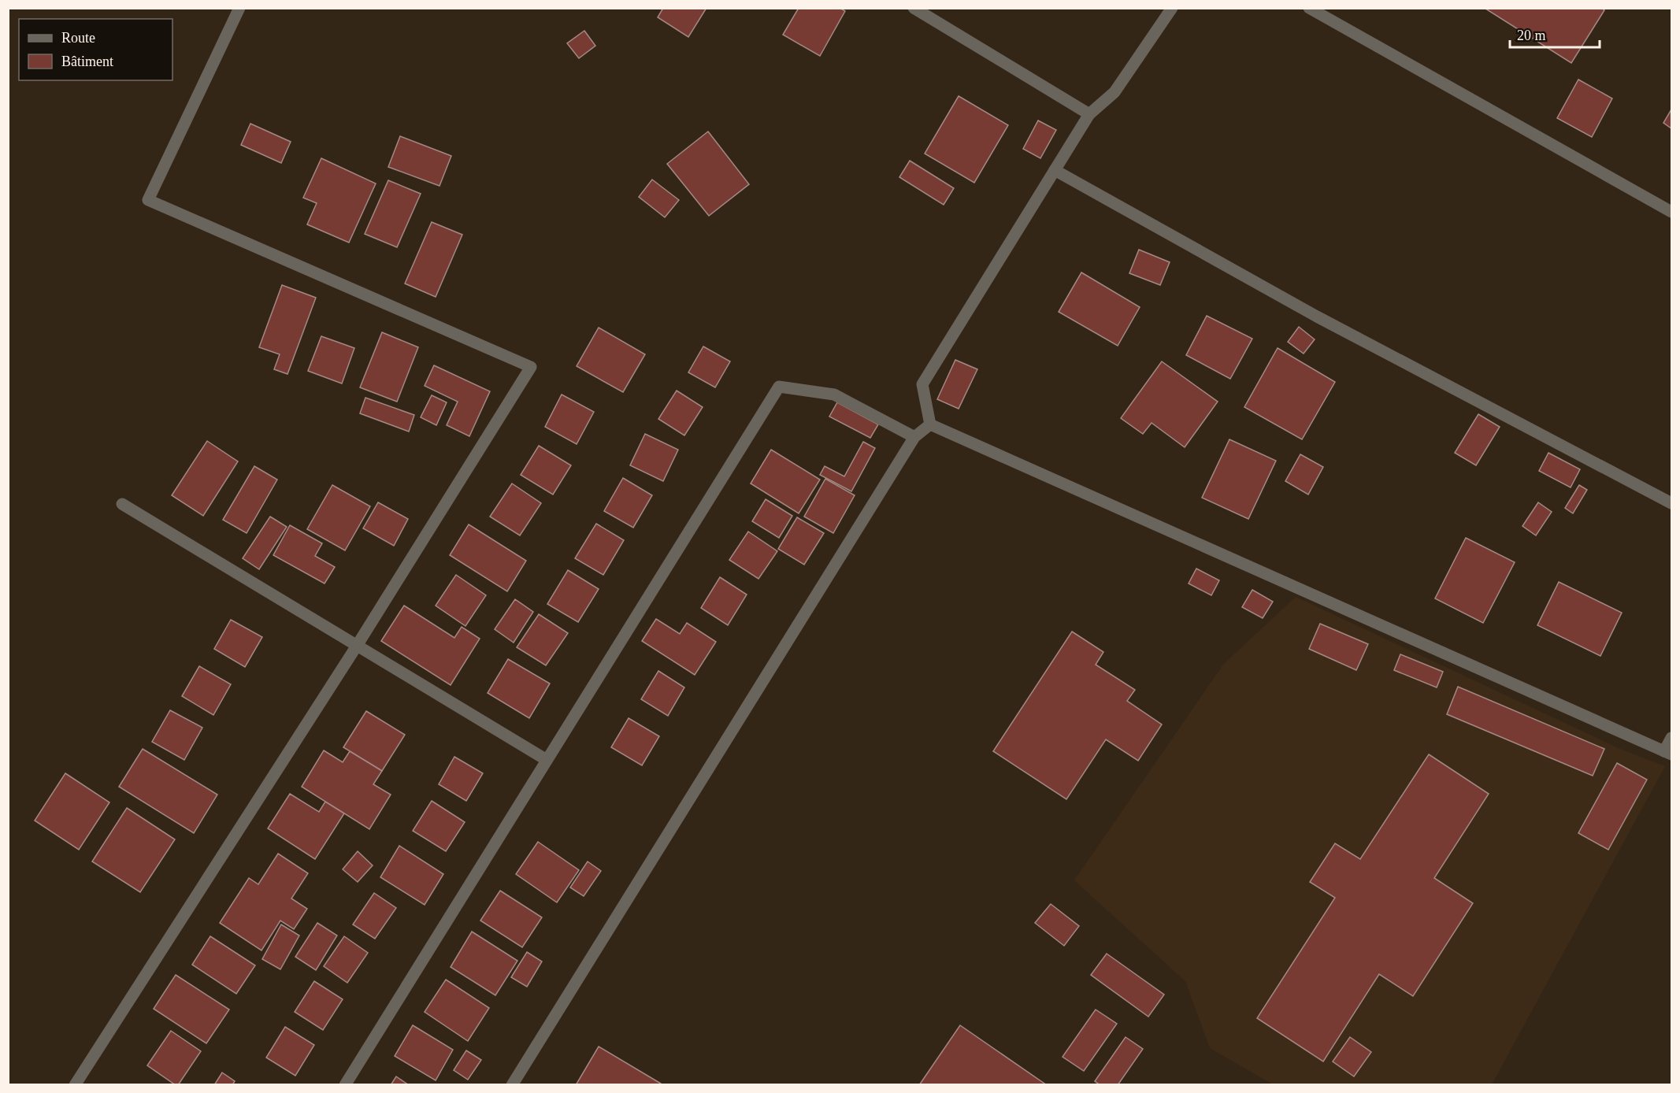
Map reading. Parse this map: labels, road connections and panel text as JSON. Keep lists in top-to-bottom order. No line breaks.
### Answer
{"legend":["Route","Bâtiment"],"scale_bar":"20 m"}
